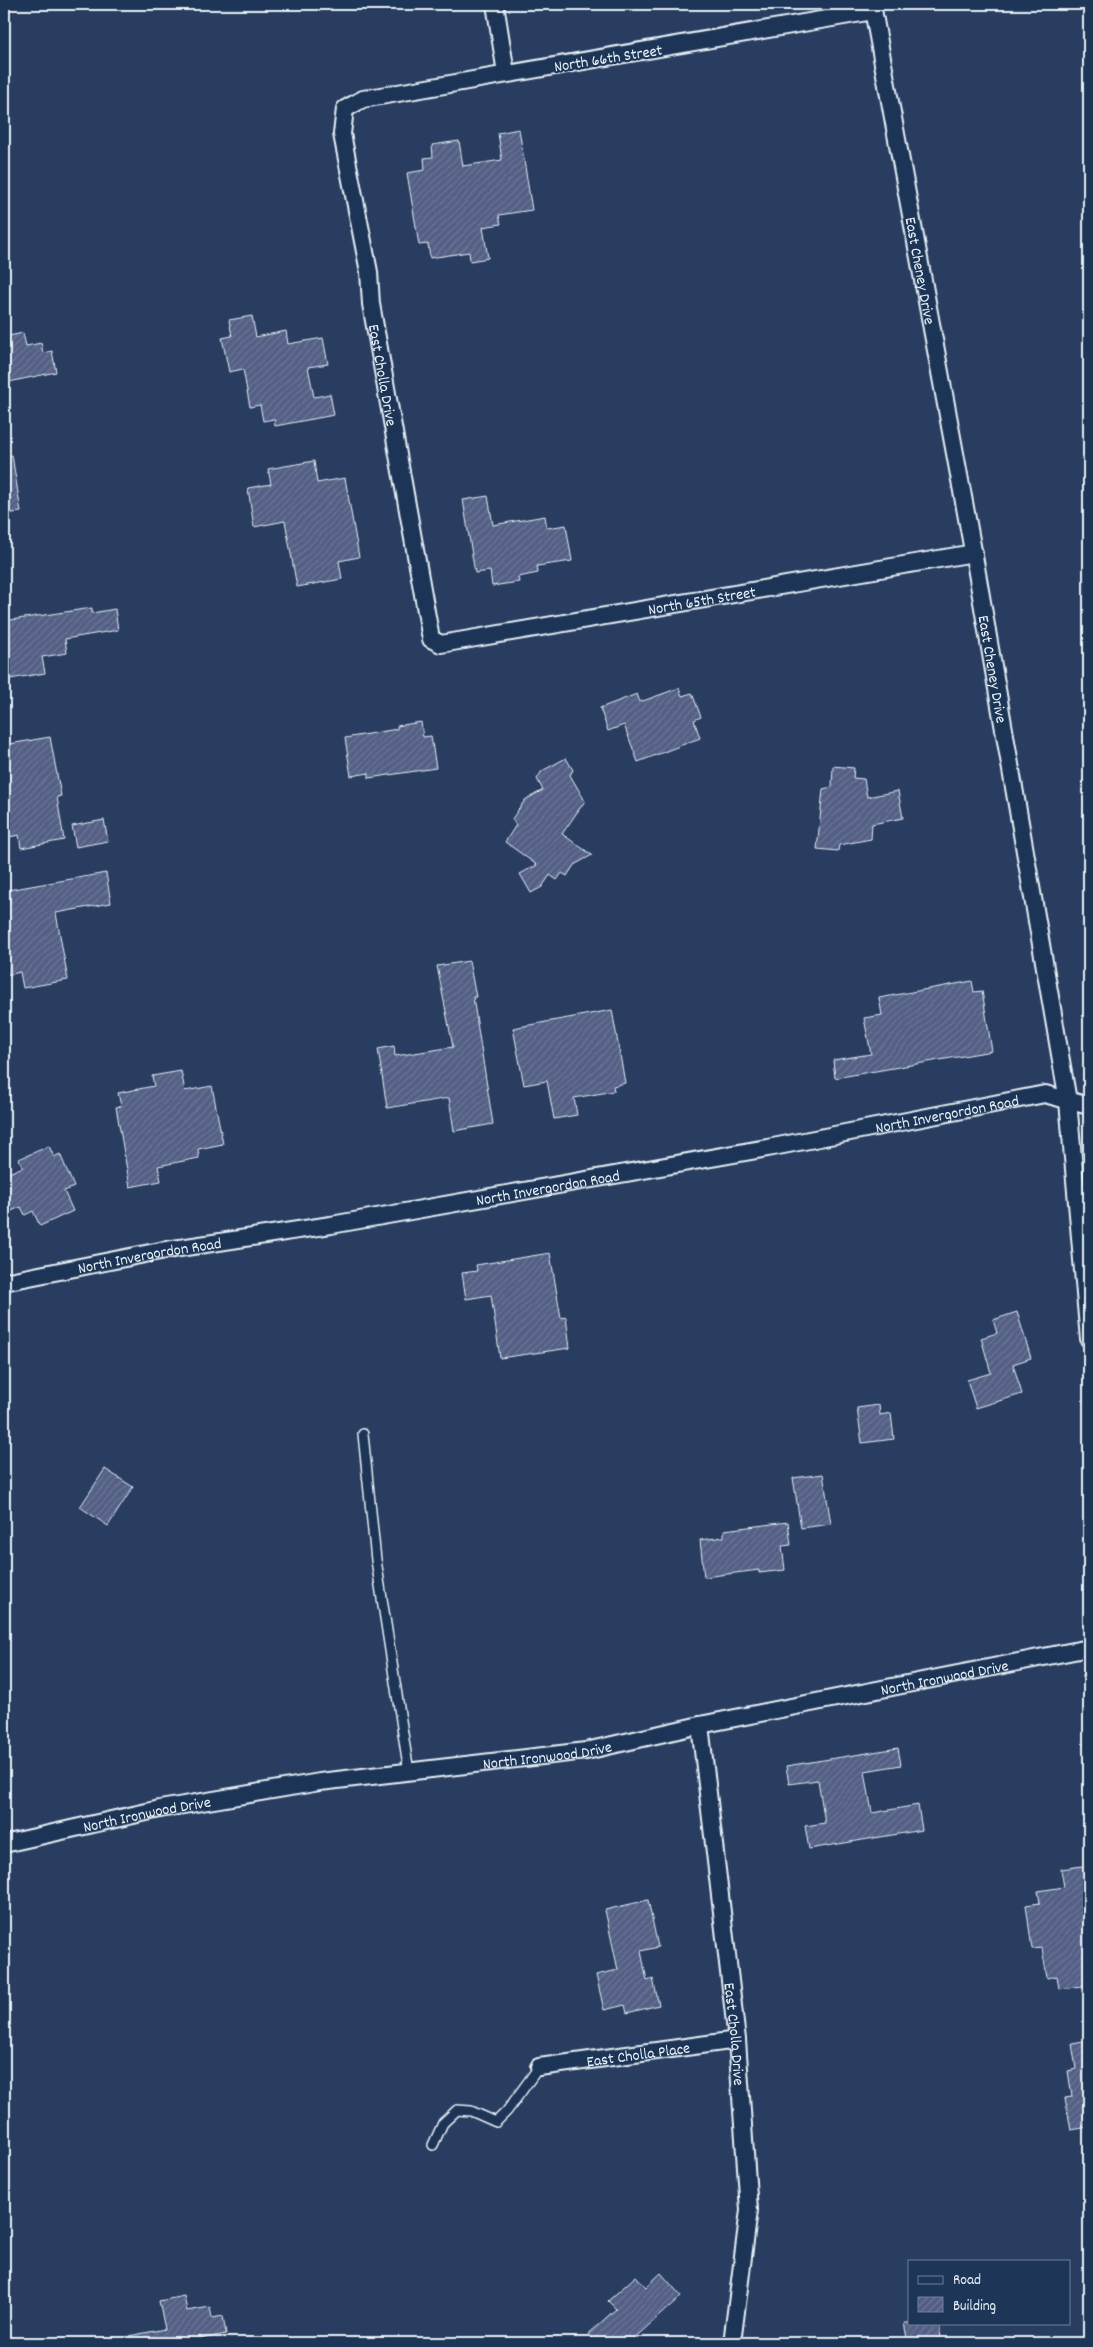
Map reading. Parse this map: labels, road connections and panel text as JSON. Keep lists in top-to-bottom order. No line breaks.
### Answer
{"streets":{"street":["North 66th Street","East Cheney Drive","East Cholla Drive","North 65th Street","North Invergordon Road","North Ironwood Drive","East Cholla Place"]},"crossings":[["North 66th Street","East Cheney Drive"],["North 66th Street","East Cholla Drive"],["East Cheney Drive","North 65th Street"],["East Cheney Drive","North Invergordon Road"],["East Cholla Drive","North 65th Street"],["East Cholla Drive","North Ironwood Drive"],["East Cholla Drive","East Cholla Place"]],"legend":["Road","Building"]}
